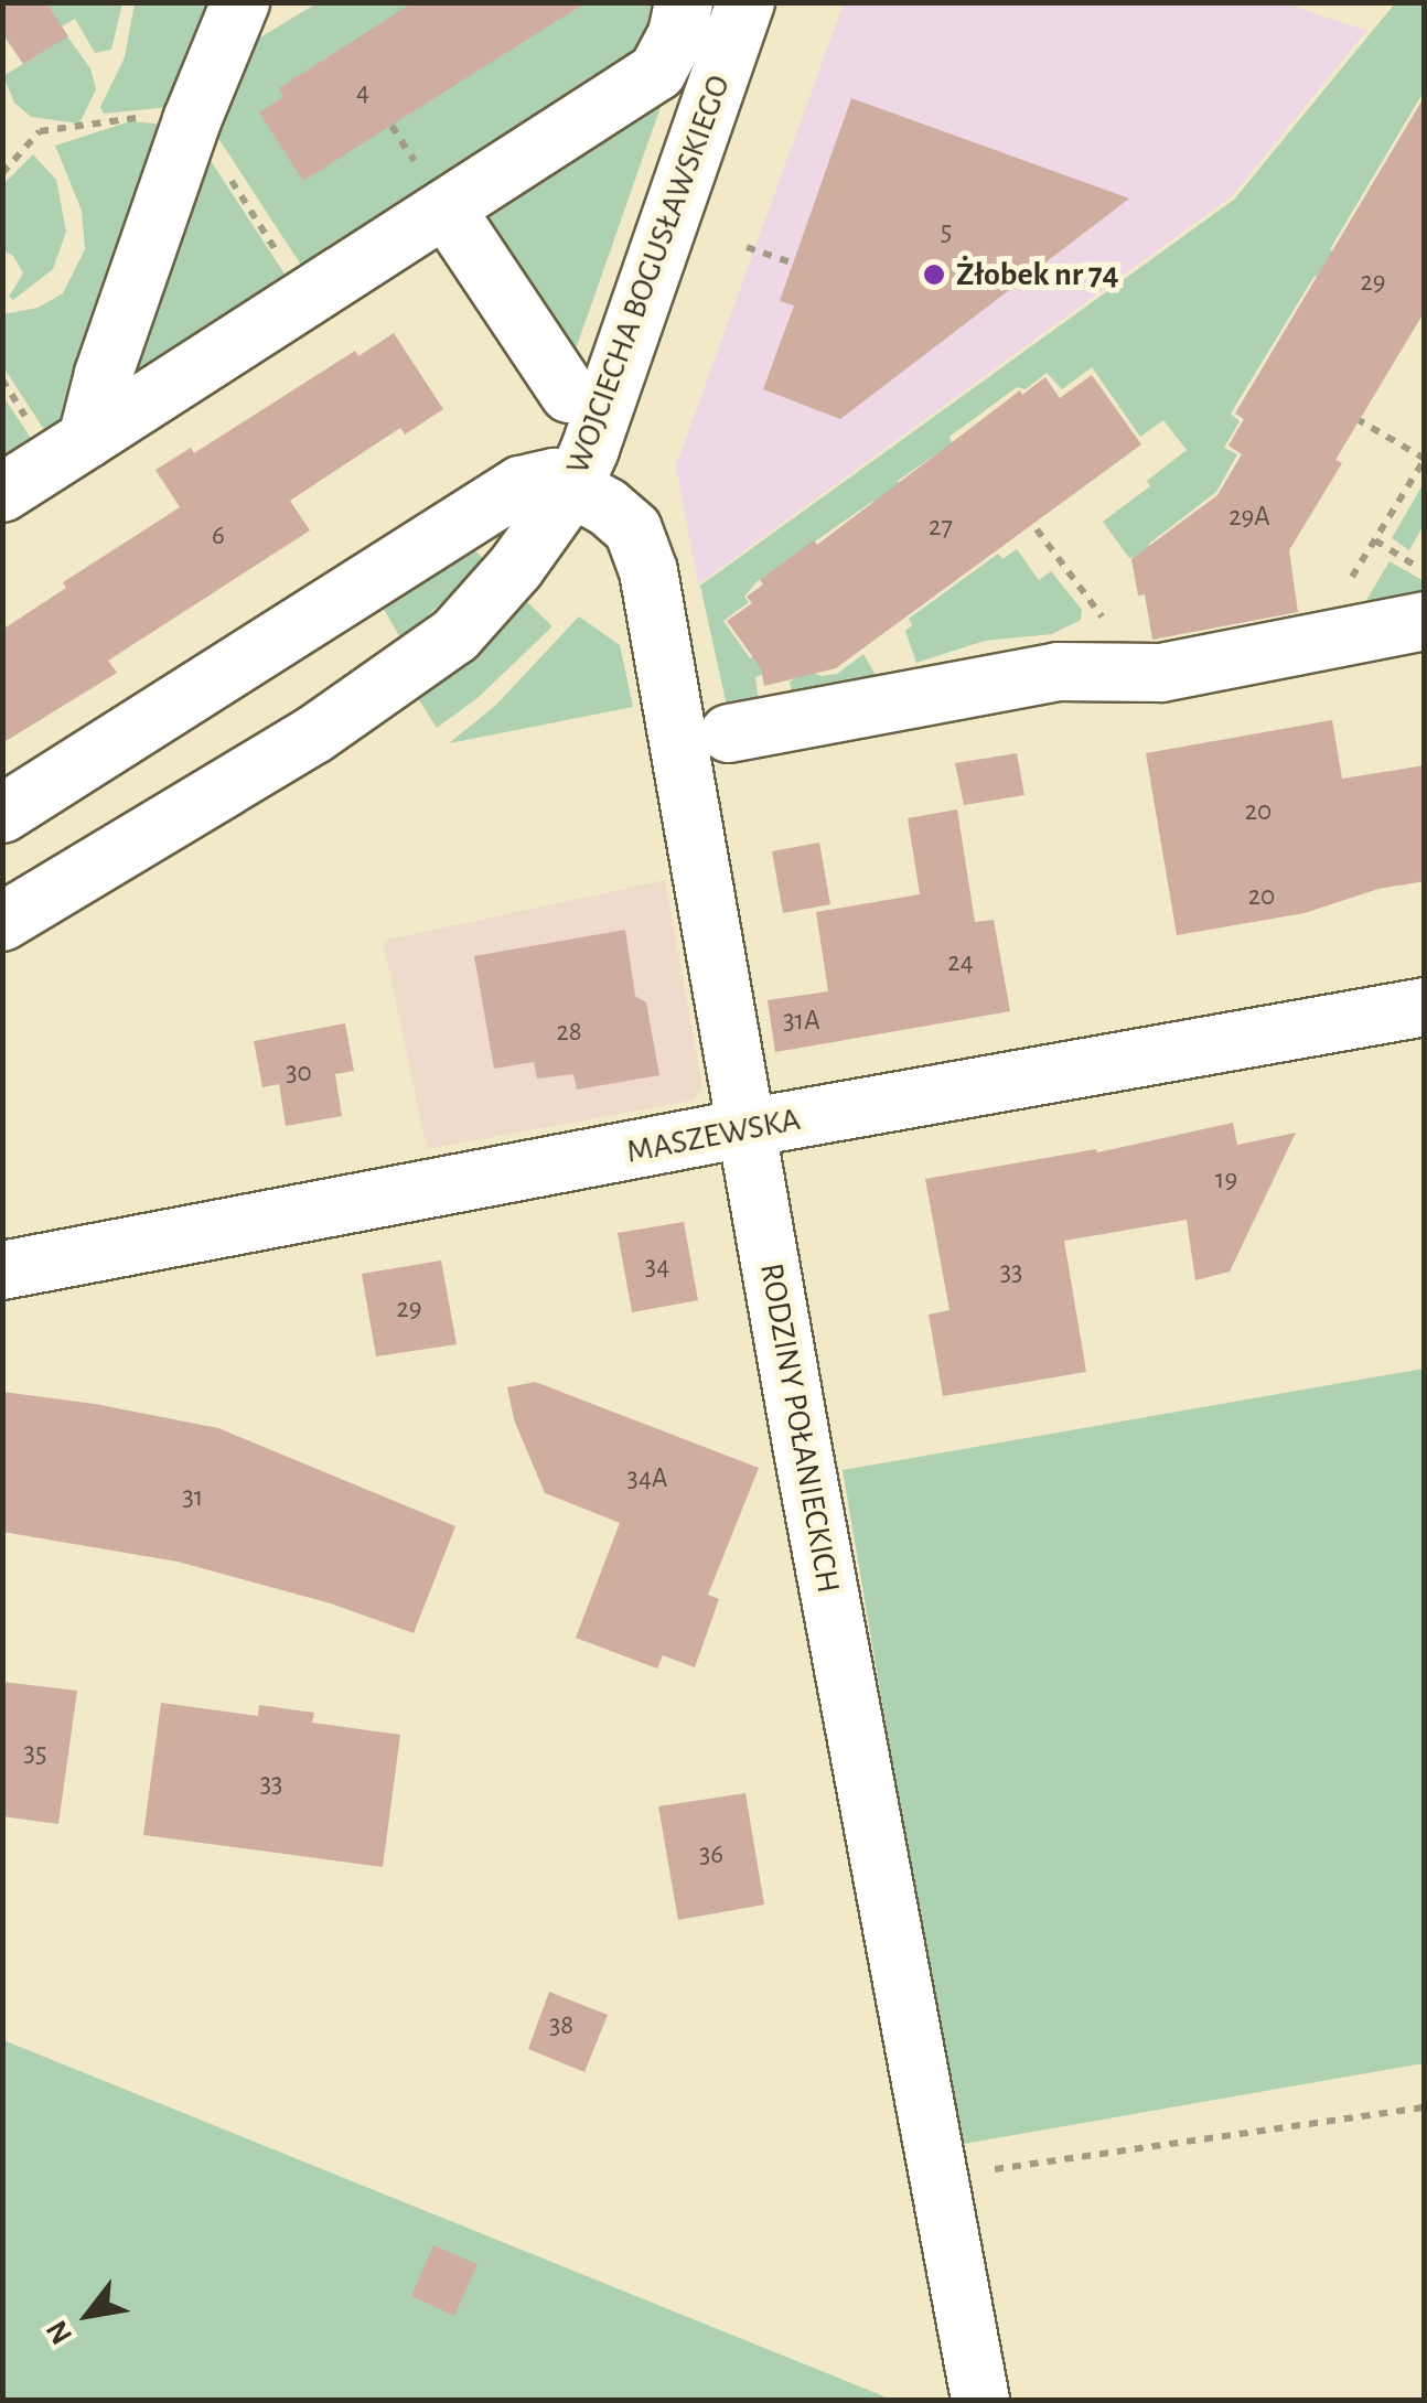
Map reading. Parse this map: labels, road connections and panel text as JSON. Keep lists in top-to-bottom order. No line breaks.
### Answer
{"streets":{"street":["WOJCIECHA BOGUSŁAWSKIEGO","MASZEWSKA","RODZINY POŁANIECKICH"]},"crossings":[["WOJCIECHA BOGUSŁAWSKIEGO","RODZINY POŁANIECKICH"],["MASZEWSKA","RODZINY POŁANIECKICH"]],"places":["Żłobek nr 74"],"house_numbers":["4","5","29","29A","27","6","20","20","24","31A","28","30","19","34","33","29","34A","31","35","33","36","38"],"north":"bottom left"}
